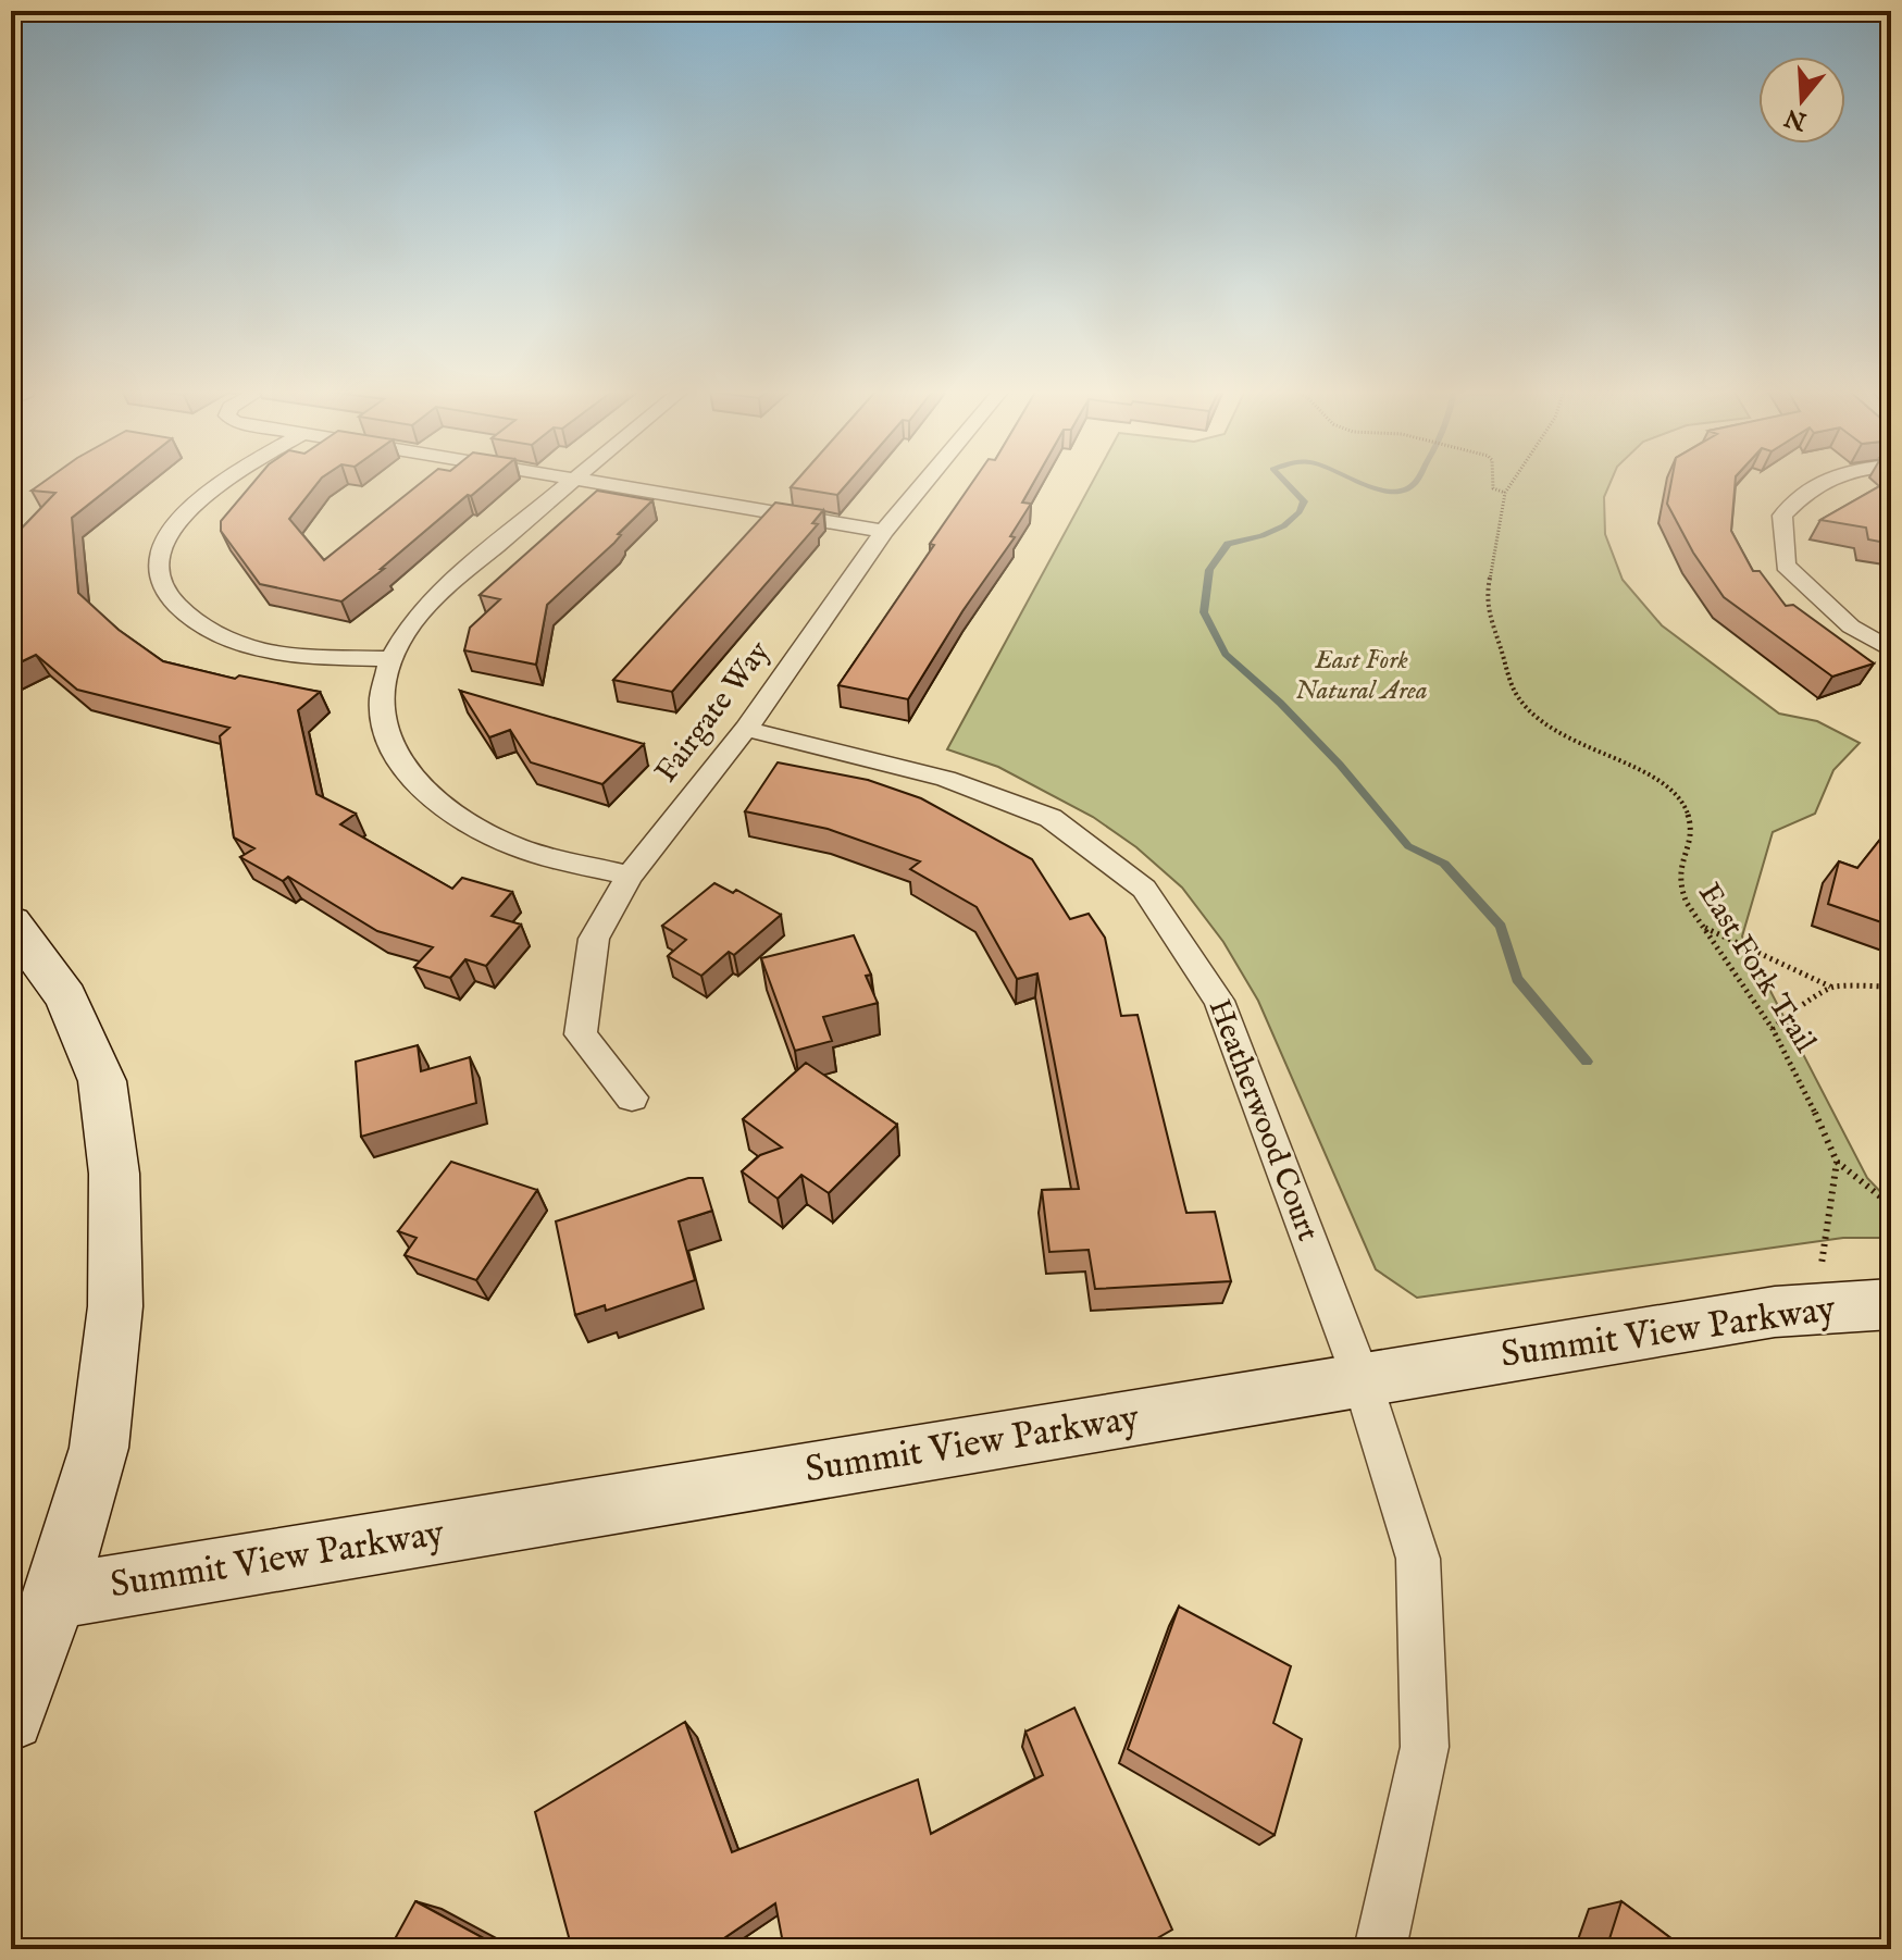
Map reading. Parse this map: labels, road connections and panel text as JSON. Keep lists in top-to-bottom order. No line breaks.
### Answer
{"streets":{"street":["Fairgate Way","Heatherwood Court","Summit View Parkway"],"path":["East Fork Trail"]},"crossings":[["Fairgate Way","Heatherwood Court"],["Heatherwood Court","Summit View Parkway"]],"parks":["East Fork Natural Area"],"north":"bottom"}
